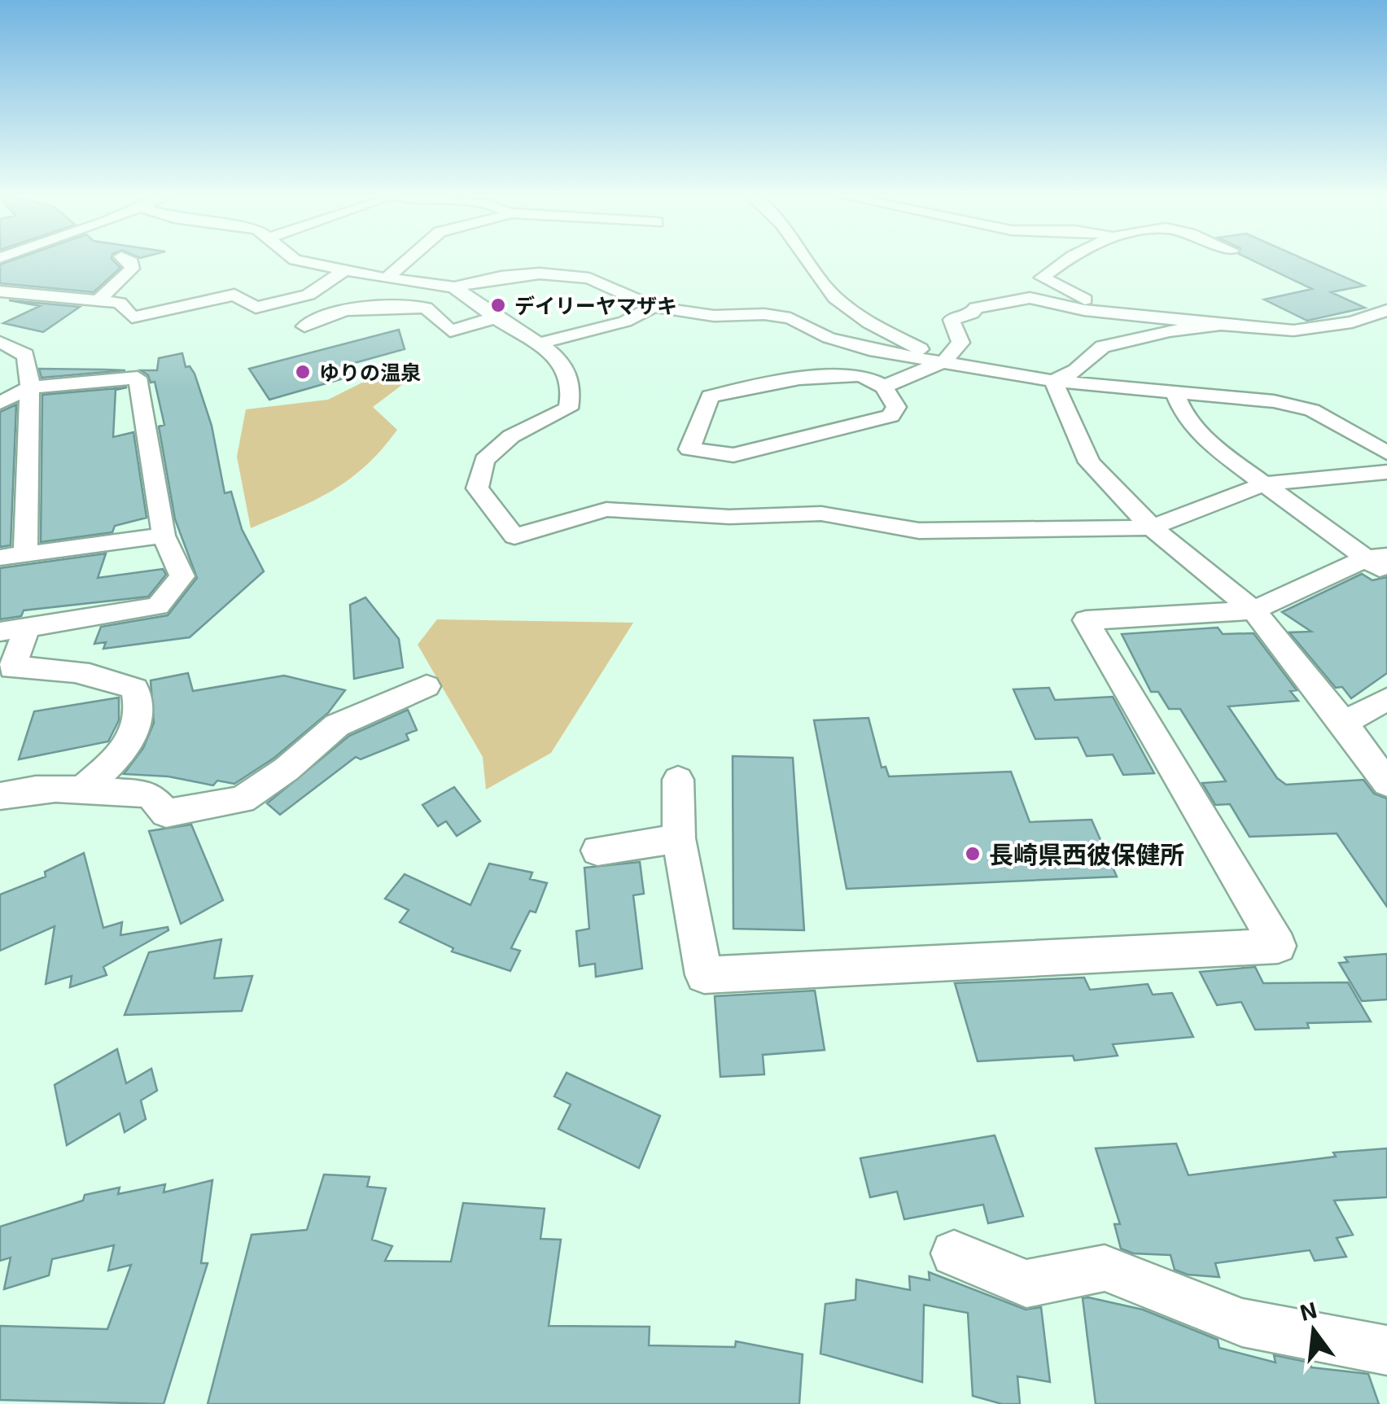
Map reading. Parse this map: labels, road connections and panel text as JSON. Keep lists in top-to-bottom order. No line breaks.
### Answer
{"places":["デイリーヤマザキ","ゆりの温泉","長崎県西彼保健所"],"north":"top"}
